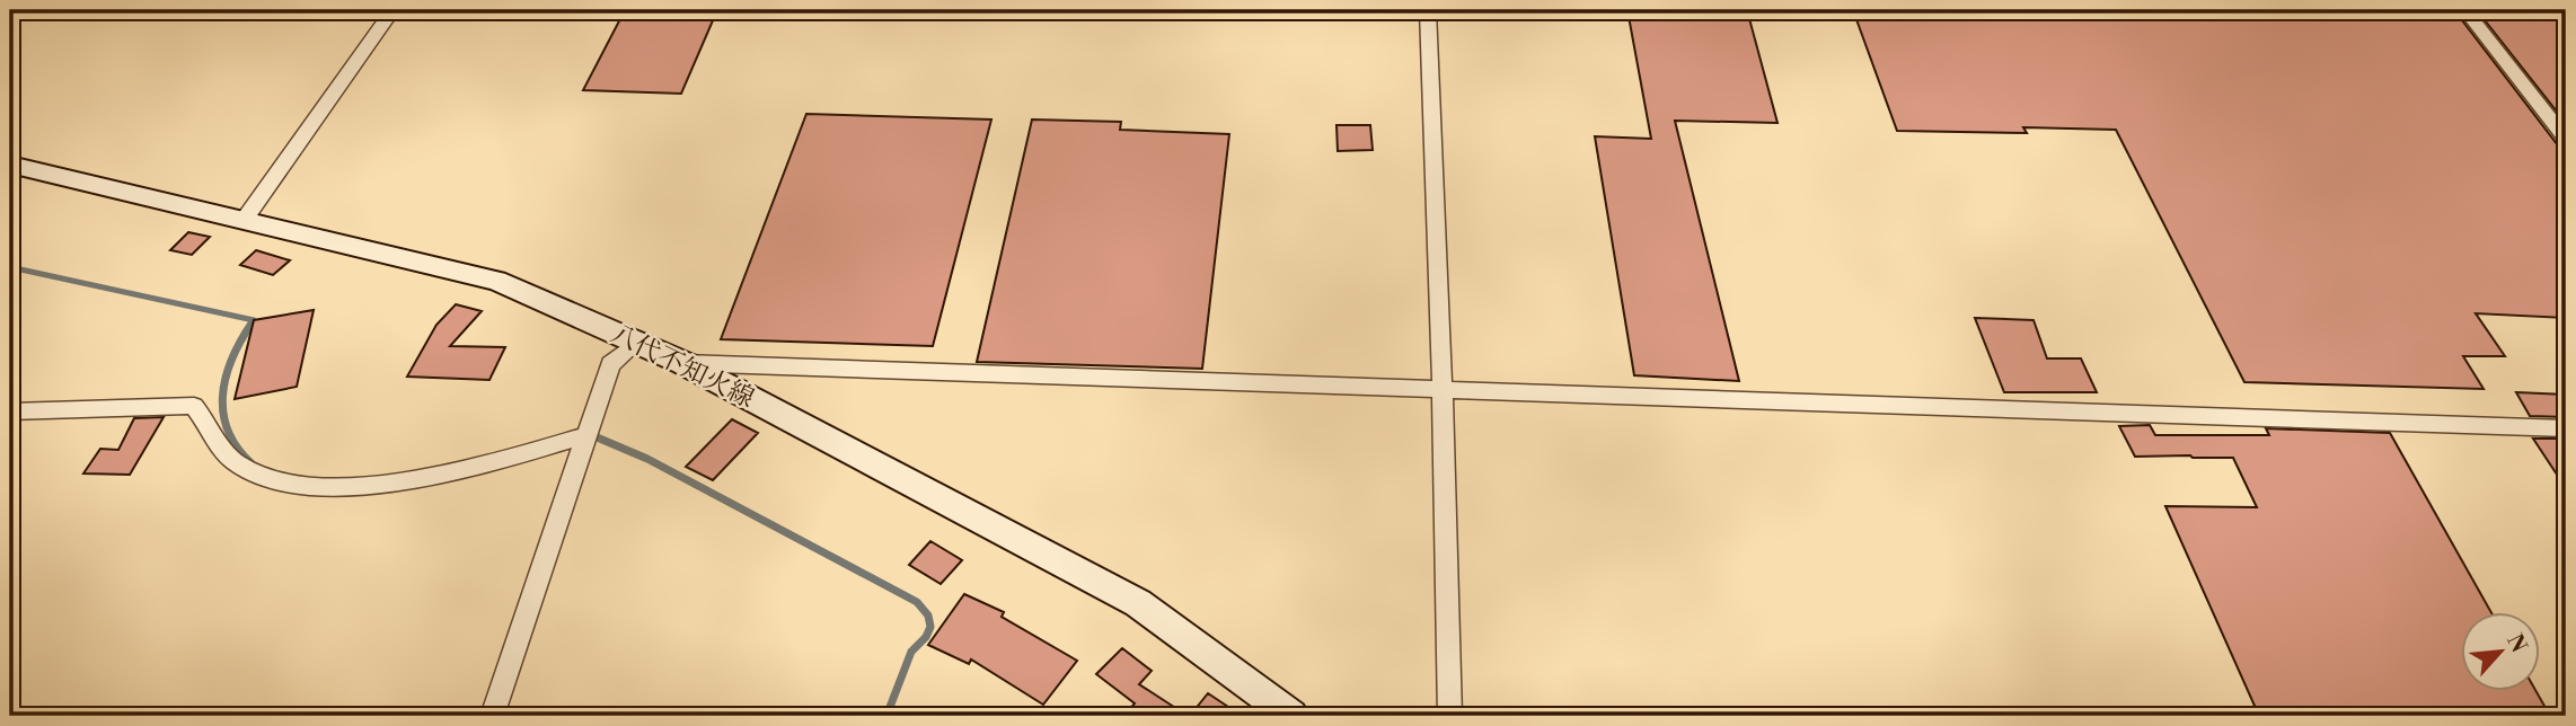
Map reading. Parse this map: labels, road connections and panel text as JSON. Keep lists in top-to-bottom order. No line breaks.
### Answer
{"streets":{"main road":["八代不知火線"]},"north":"top right"}
